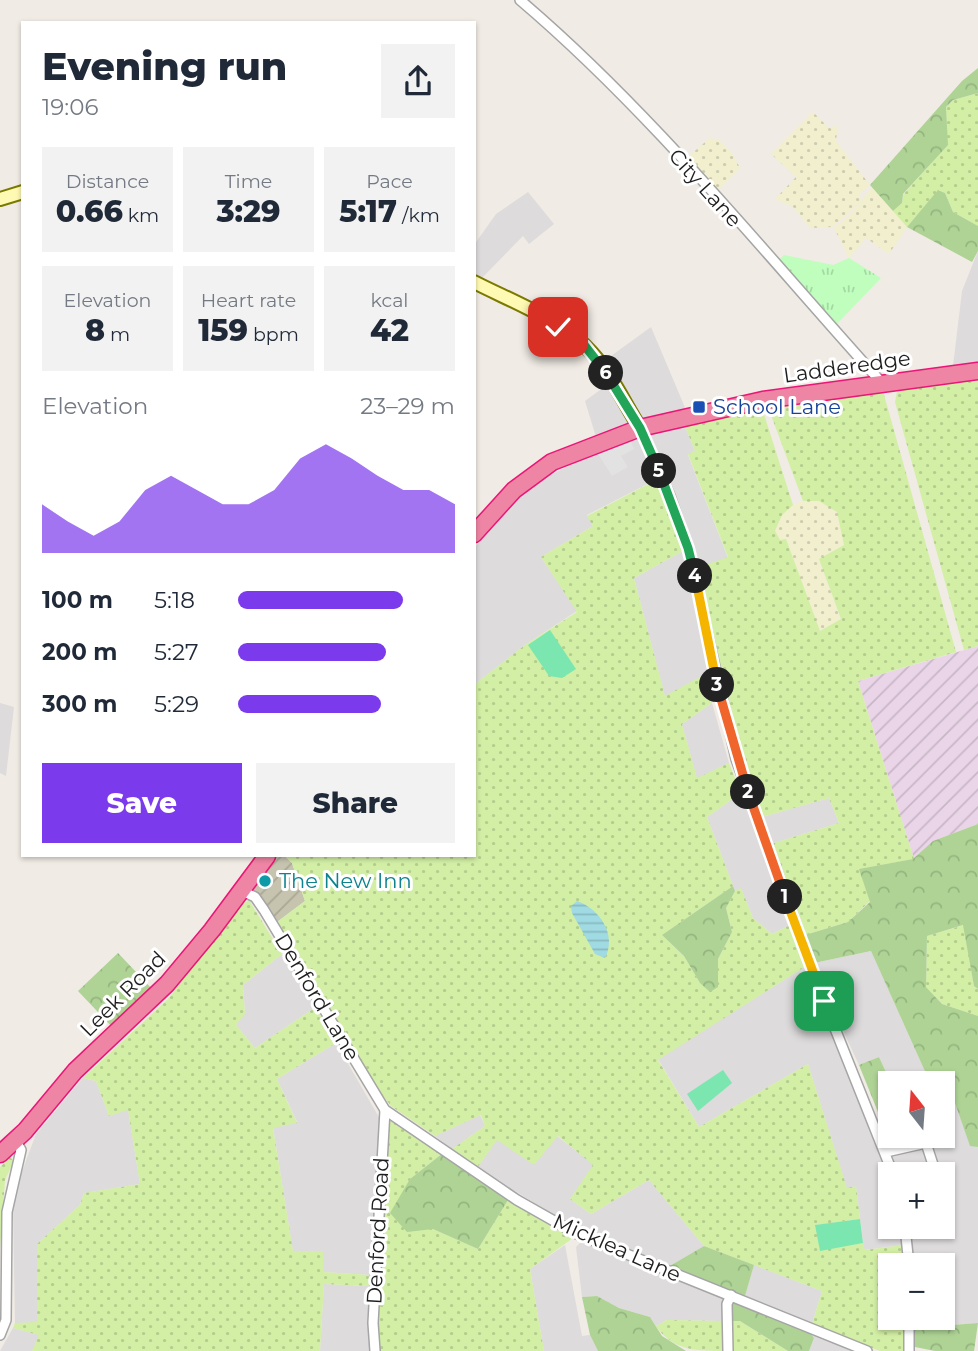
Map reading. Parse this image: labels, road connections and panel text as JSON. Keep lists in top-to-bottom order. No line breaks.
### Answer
{"streets":{"highway":["Ladderedge","Leek Road"],"street":["City Lane","Denford Lane","Denford Road","Micklea Lane"]},"crossings":[["City Lane","Ladderedge"],["Leek Road","Denford Lane"],["Denford Lane","Denford Road"],["Denford Lane","Micklea Lane"],["Denford Road","Micklea Lane"]],"places":{"transit":["School Lane"],"other":["The New Inn"]},"north":"top","page":{"heading":["Evening run","19:06"],"stats":[["Distance","0.66 km"],["Time","3:29"],["Pace","5:17 /km"],["Elevation","8 m"],["Heart rate","159 bpm"],["kcal","42"]],"pins":["6","5","4","3","2","1"],"chart":["Elevation","23–29 m"],"list":[{"name":"100 m","note":"5:18"},{"name":"200 m","note":"5:27"},{"name":"300 m","note":"5:29"}],"buttons":["Save","Share"],"map_buttons":["+","−"]}}
